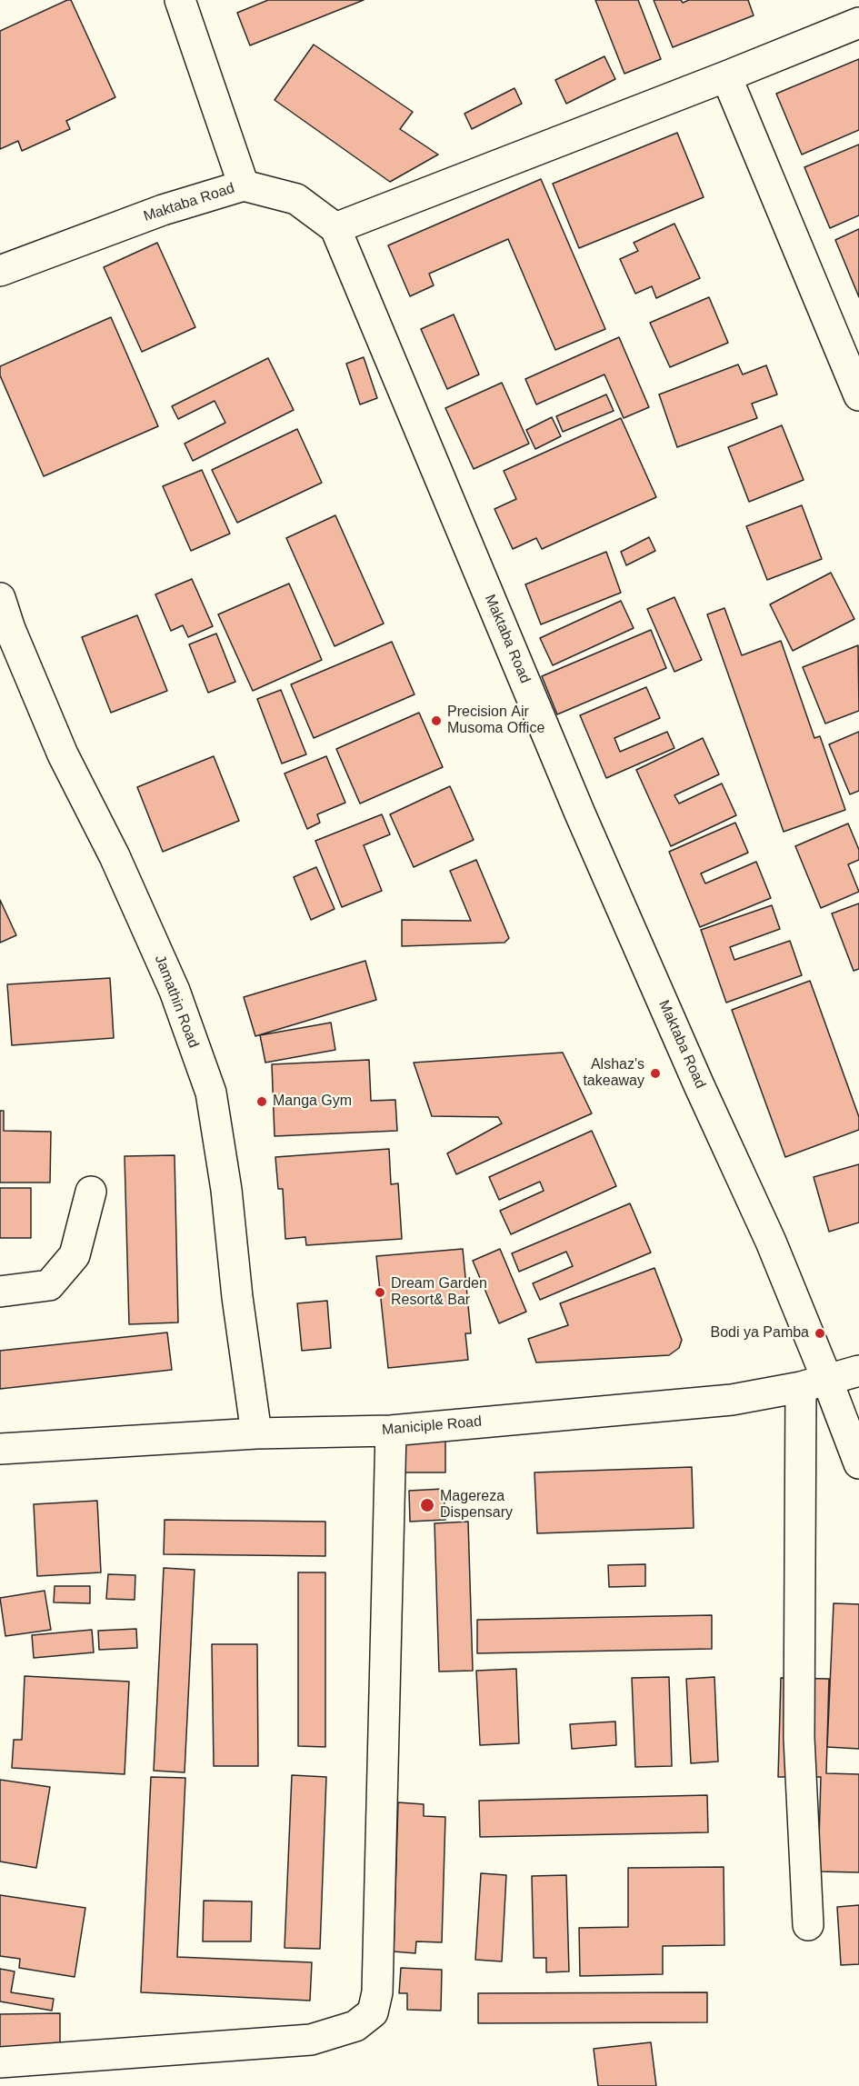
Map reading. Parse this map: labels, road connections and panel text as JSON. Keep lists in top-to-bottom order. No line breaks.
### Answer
{"streets":{"street":["Maktaba Road","Jamathin Road","Maniciple Road"]},"crossings":[["Maktaba Road","Maniciple Road"],["Jamathin Road","Maniciple Road"]],"places":["Precision Air Musoma Office","Alshaz's takeaway","Manga Gym","Dream Garden Resort& Bar","Bodi ya Pamba","Magereza Dispensary"]}
